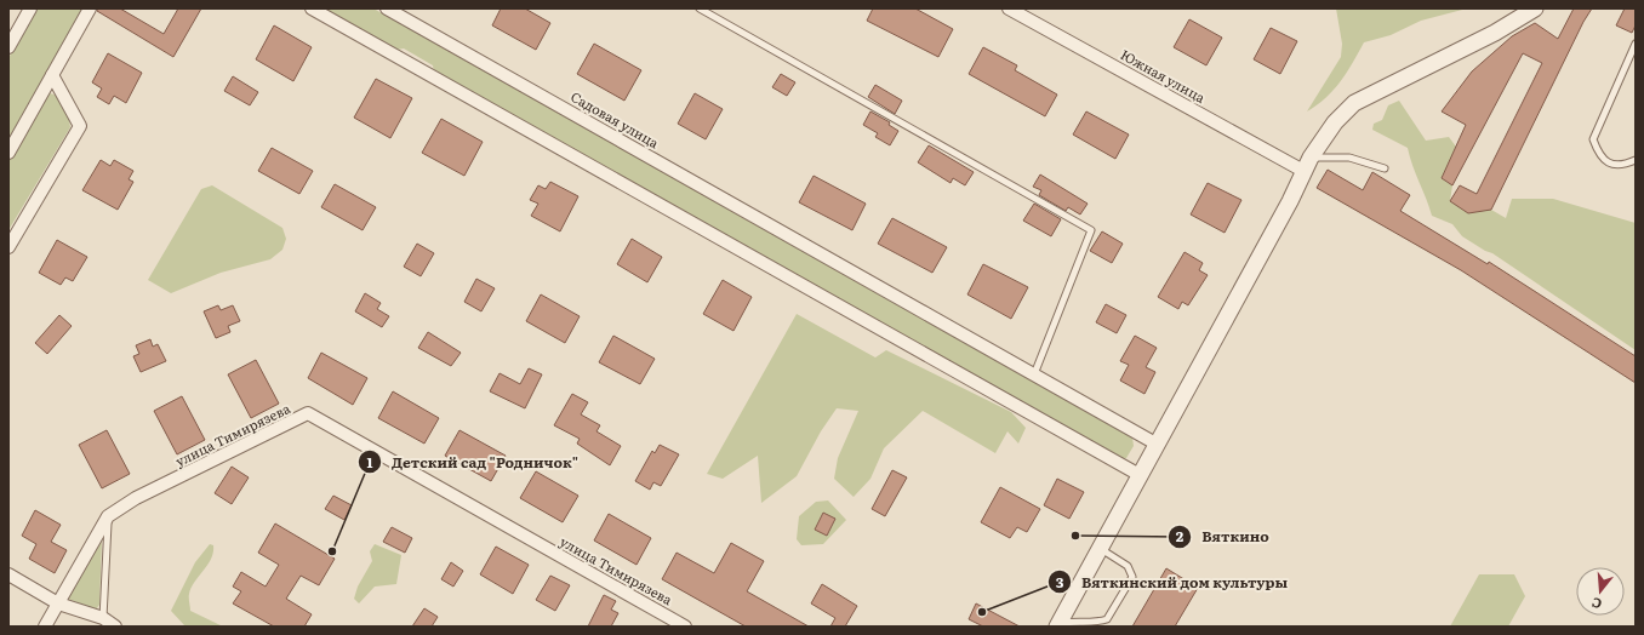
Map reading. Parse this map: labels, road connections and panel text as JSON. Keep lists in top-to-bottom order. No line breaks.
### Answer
{"streets":{"street":["Южная улица","Садовая улица","улица Тимирязева"]},"places":["Вяткино","Детский сад \"Родничок\"","Вяткинский дом культуры"],"north":"bottom"}
